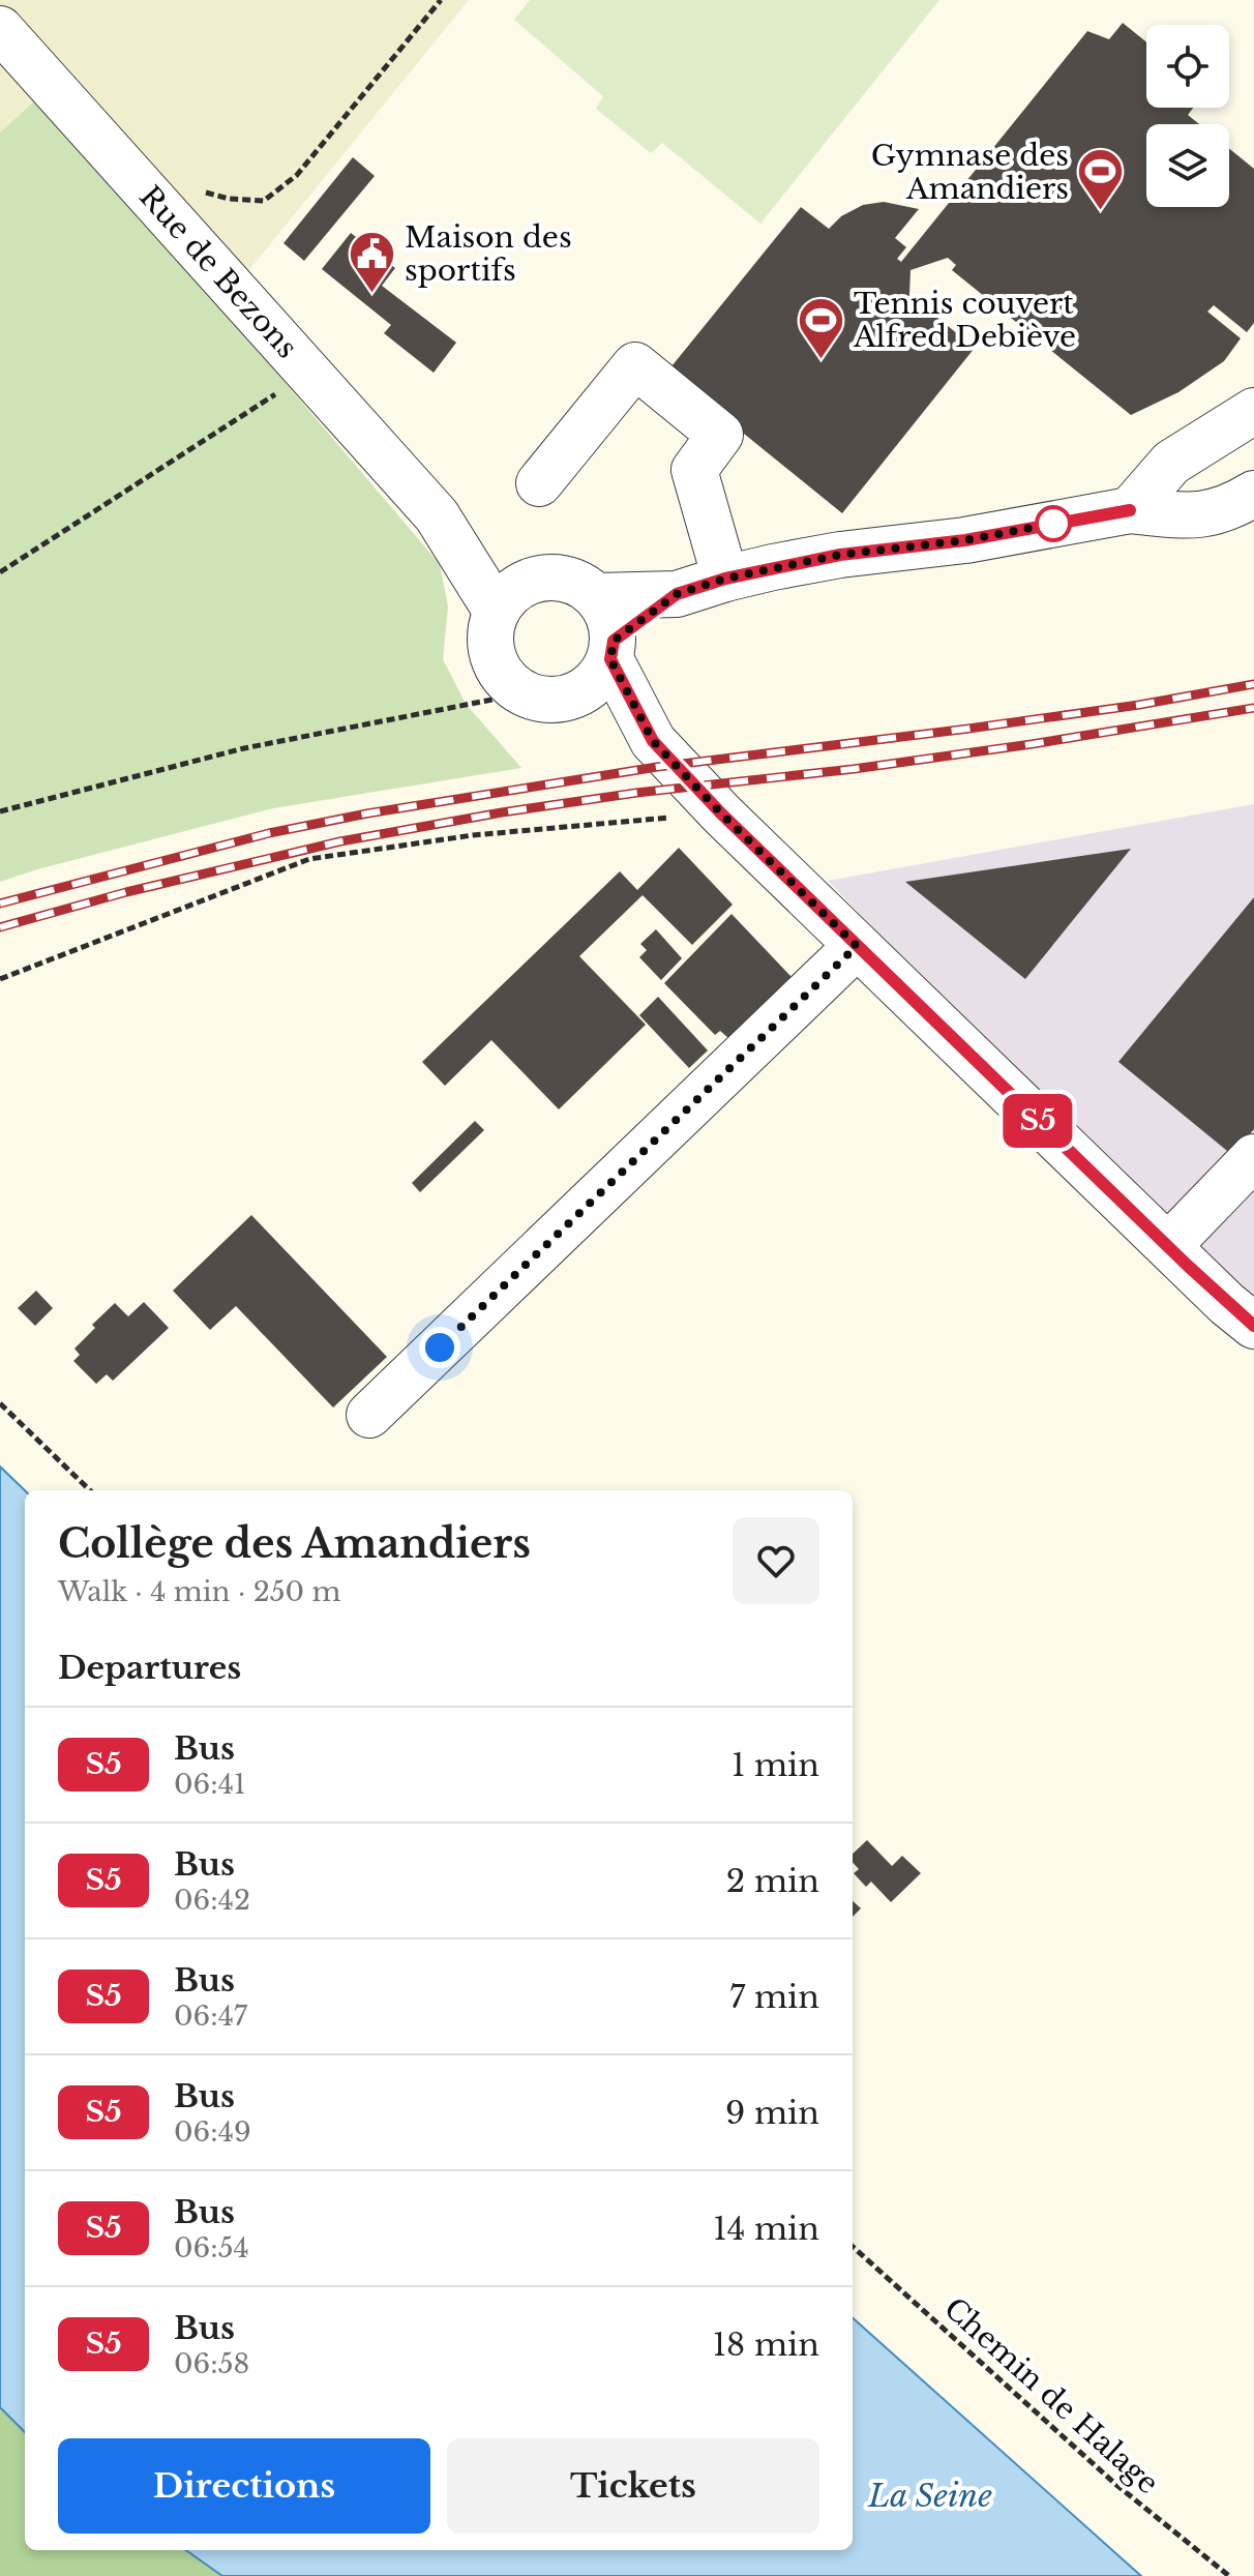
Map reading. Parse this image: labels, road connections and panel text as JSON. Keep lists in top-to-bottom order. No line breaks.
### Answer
{"streets":{"street":["Rue de Bezons"],"path":["Chemin de Halage"]},"water":["La Seine"],"places":{"sports":["Gymnase des Amandiers","Tennis couvert Alfred Debiève"],"public building":["Maison des sportifs"]},"lines":["bus line S5"],"page":{"on_map":"S5","heading":[["Collège des Amandiers","Walk · 4 min · 250 m"],"Departures"],"list":[{"mark":"S5","name":"Bus","note":"06:41","value":"1 min"},{"mark":"S5","name":"Bus","note":"06:42","value":"2 min"},{"mark":"S5","name":"Bus","note":"06:47","value":"7 min"},{"mark":"S5","name":"Bus","note":"06:49","value":"9 min"},{"mark":"S5","name":"Bus","note":"06:54","value":"14 min"},{"mark":"S5","name":"Bus","note":"06:58","value":"18 min"}],"buttons":["Directions","Tickets"]}}
